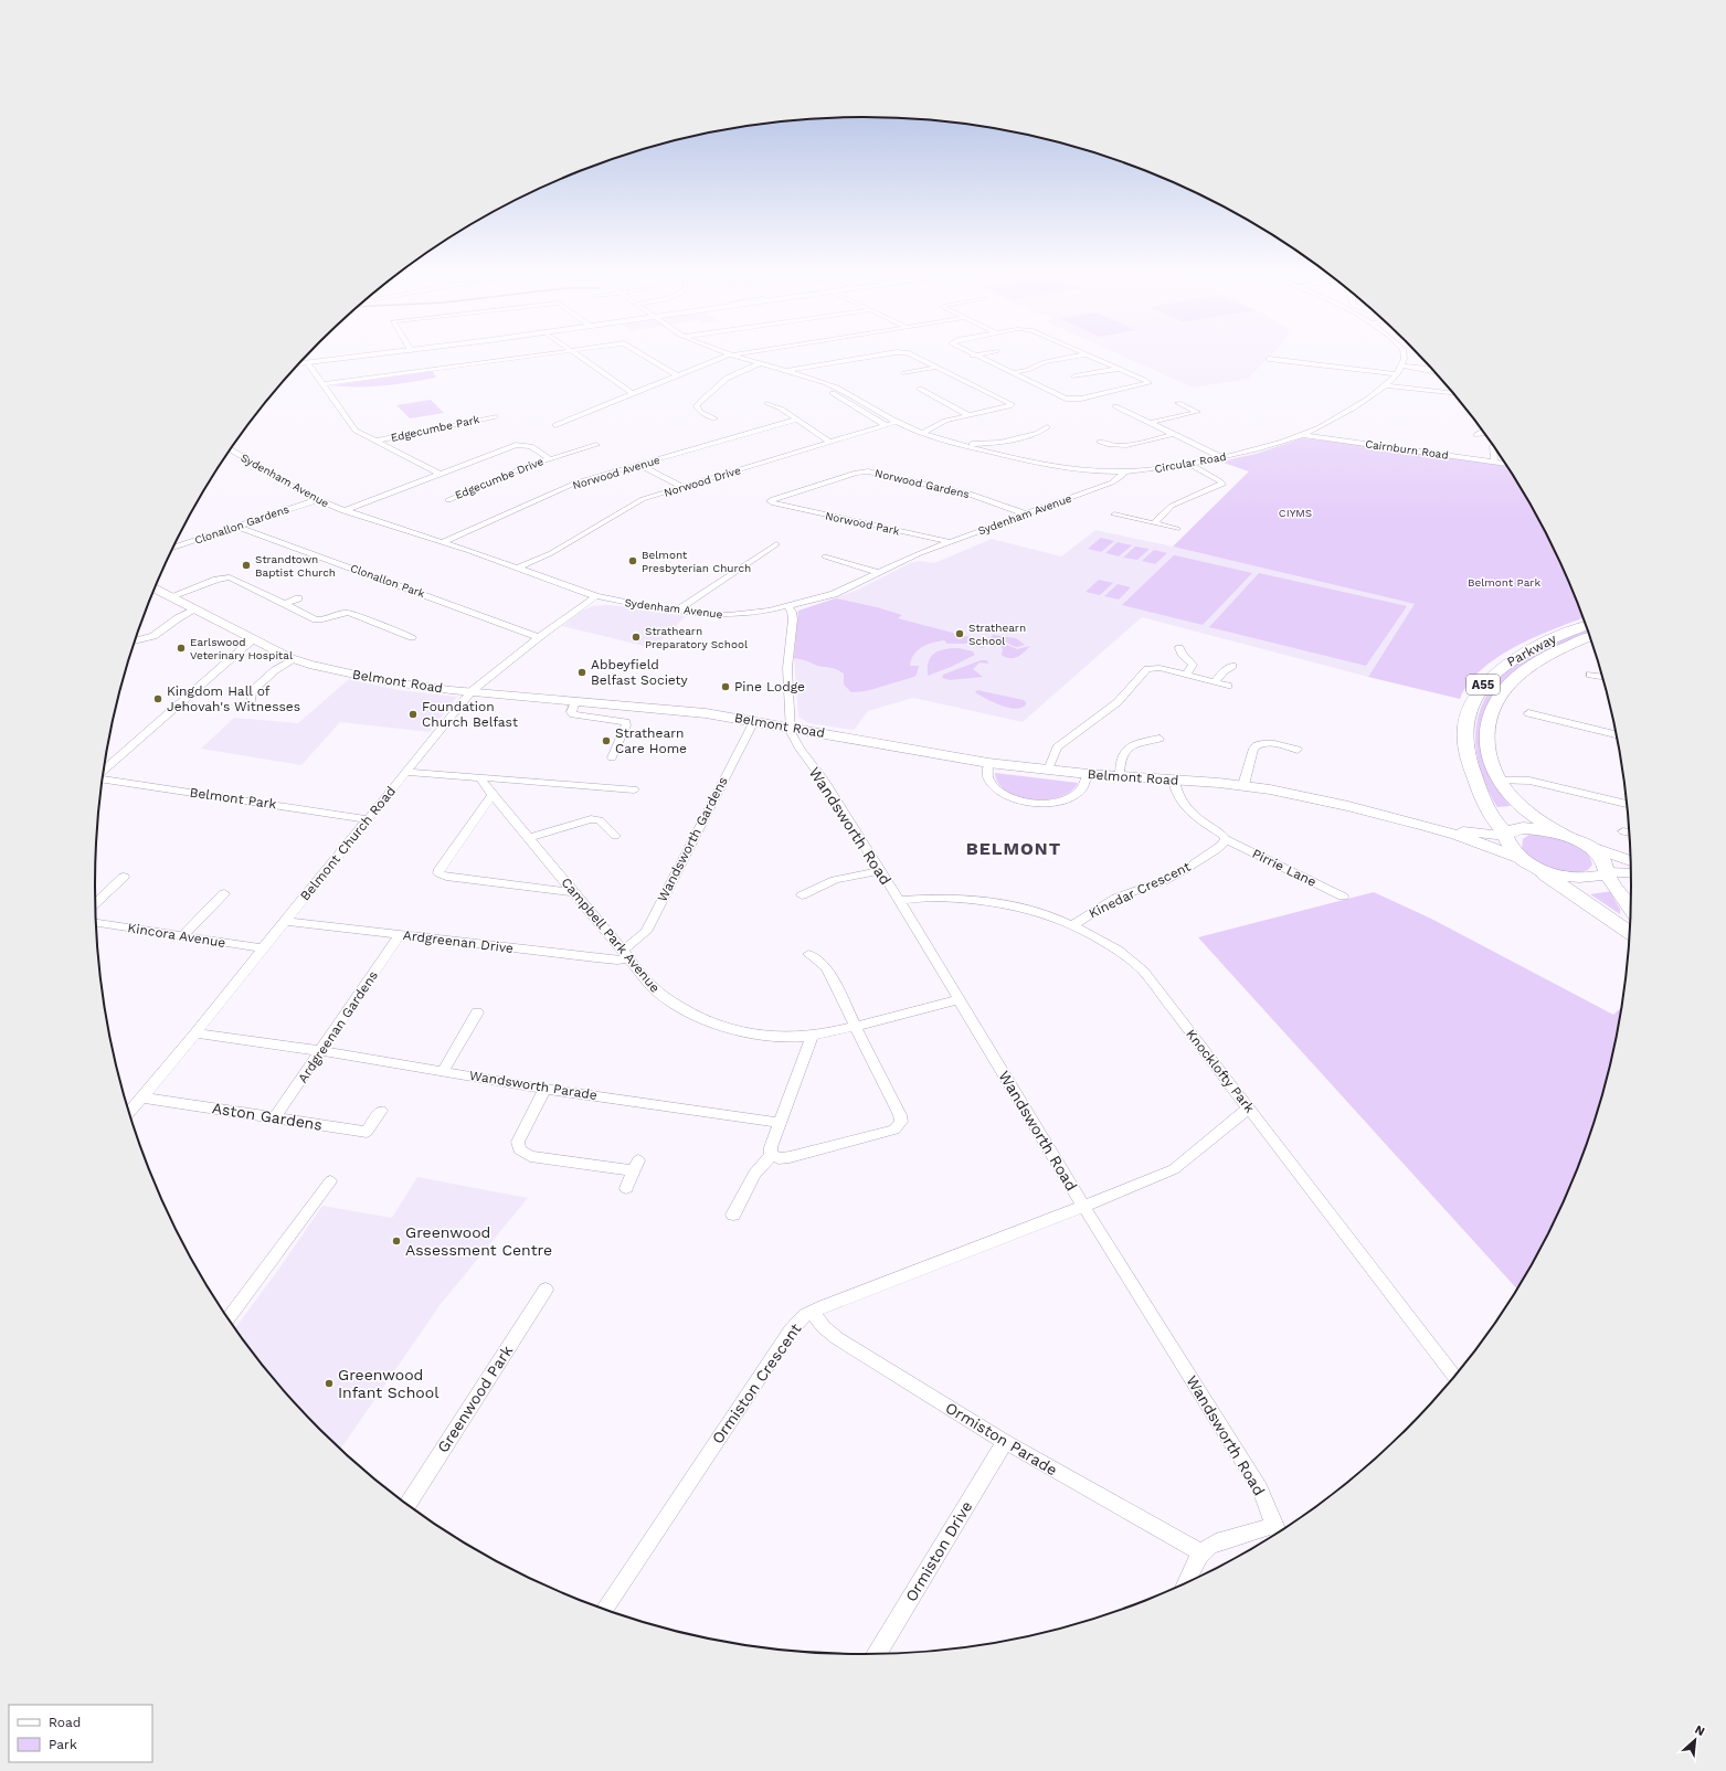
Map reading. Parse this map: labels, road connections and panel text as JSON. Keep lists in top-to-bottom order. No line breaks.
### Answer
{"streets":{"highway":["Parkway","A55"],"main road":["Belmont Road"],"street":["Edgecumbe Park","Cairnburn Road","Circular Road","Norwood Avenue","Edgecumbe Drive","Sydenham Avenue","Norwood Drive","Norwood Gardens","Norwood Park","Clonallon Gardens","Clonallon Park","Belmont Park","Wandsworth Road","Wandsworth Gardens","Belmont Church Road","Pirrie Lane","Kinedar Crescent","Kincora Avenue","Campbell Park Avenue","Ardgreenan Drive","Ardgreenan Gardens","Knocklofty Park","Wandsworth Parade","Aston Gardens","Ormiston Crescent","Greenwood Park","Ormiston Parade","Ormiston Drive"]},"crossings":[["Cairnburn Road","Circular Road"],["Circular Road","Sydenham Avenue"],["Circular Road","Norwood Drive"],["Norwood Avenue","Sydenham Avenue"],["Edgecumbe Drive","Sydenham Avenue"],["Sydenham Avenue","Norwood Drive"],["Sydenham Avenue","Norwood Gardens"],["Sydenham Avenue","Norwood Park"],["Sydenham Avenue","Clonallon Gardens"],["Sydenham Avenue","Belmont Church Road"],["Norwood Gardens","Norwood Park"],["Clonallon Gardens","Clonallon Park"],["Clonallon Park","Belmont Church Road"],["Parkway","Belmont Road"],["Parkway","A55"],["Belmont Road","A55"],["Belmont Road","Wandsworth Road"],["Belmont Road","Wandsworth Gardens"],["Belmont Road","Belmont Church Road"],["Belmont Road","Pirrie Lane"],["Belmont Park","Belmont Church Road"],["Wandsworth Road","Campbell Park Avenue"],["Wandsworth Road","Knocklofty Park"],["Wandsworth Road","Ormiston Crescent"],["Wandsworth Gardens","Campbell Park Avenue"],["Belmont Church Road","Kincora Avenue"],["Belmont Church Road","Ardgreenan Drive"],["Belmont Church Road","Wandsworth Parade"],["Belmont Church Road","Aston Gardens"],["Pirrie Lane","Kinedar Crescent"],["Kinedar Crescent","Knocklofty Park"],["Campbell Park Avenue","Ardgreenan Drive"],["Ardgreenan Drive","Ardgreenan Gardens"],["Ardgreenan Gardens","Wandsworth Parade"],["Ardgreenan Gardens","Aston Gardens"],["Knocklofty Park","Ormiston Crescent"],["Ormiston Crescent","Ormiston Parade"],["Ormiston Parade","Ormiston Drive"]],"districts":["BELMONT"],"parks":["CIYMS","Belmont Park"],"places":["Belmont Presbyterian Church","Strandtown Baptist Church","Strathearn School","Strathearn Preparatory School","Earlswood Veterinary Hospital","Abbeyfield Belfast Society","Pine Lodge","Kingdom Hall of Jehovah's Witnesses","Foundation Church Belfast","Strathearn Care Home","Greenwood Assessment Centre","Greenwood Infant School"],"legend":["Road","Park"],"north":"top right"}
